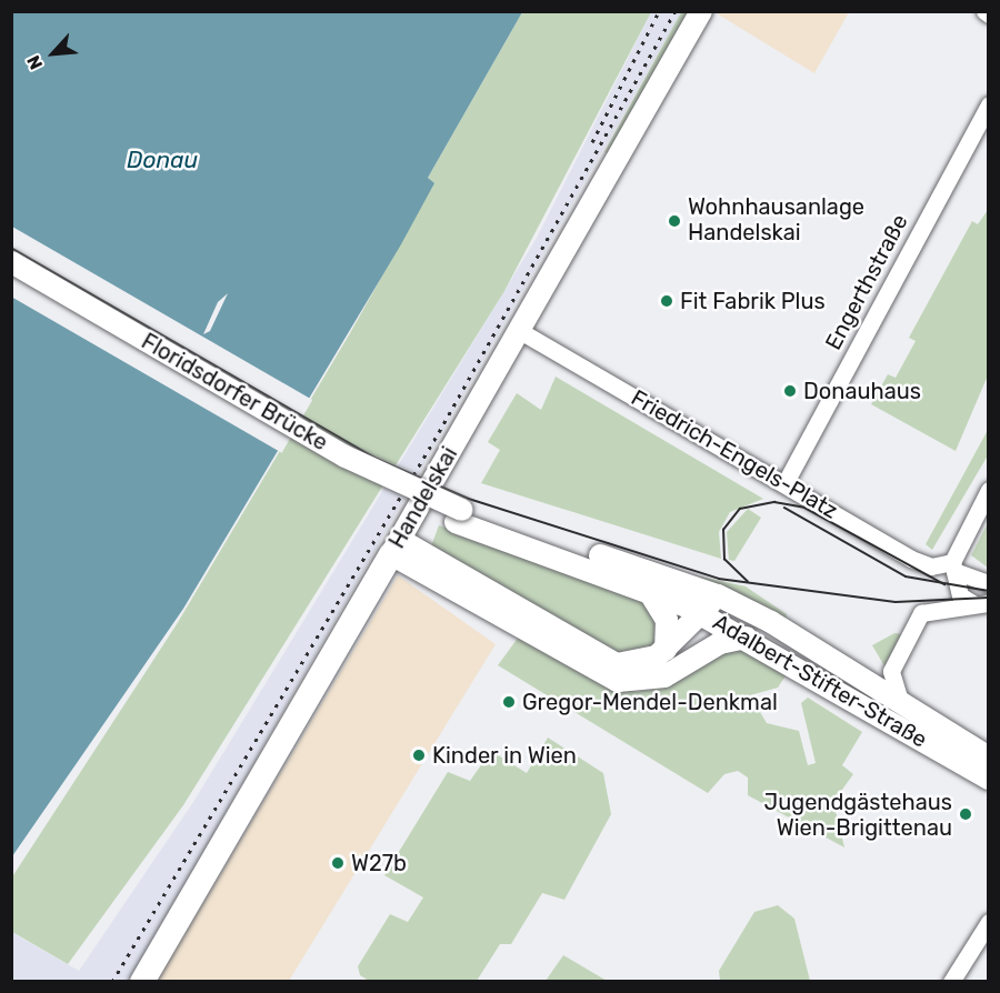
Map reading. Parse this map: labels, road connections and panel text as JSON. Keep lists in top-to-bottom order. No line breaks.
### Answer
{"streets":{"highway":["Handelskai"],"main road":["Floridsdorfer Brücke","Adalbert-Stifter-Straße"],"street":["Engerthstraße","Friedrich-Engels-Platz"]},"crossings":[["Engerthstraße","Friedrich-Engels-Platz"],["Friedrich-Engels-Platz","Handelskai"]],"water":["Donau"],"places":["Wohnhausanlage Handelskai","Fit Fabrik Plus","Donauhaus","Gregor-Mendel-Denkmal","Kinder in Wien","Jugendgästehaus Wien-Brigittenau","W27b"],"north":"bottom left"}
